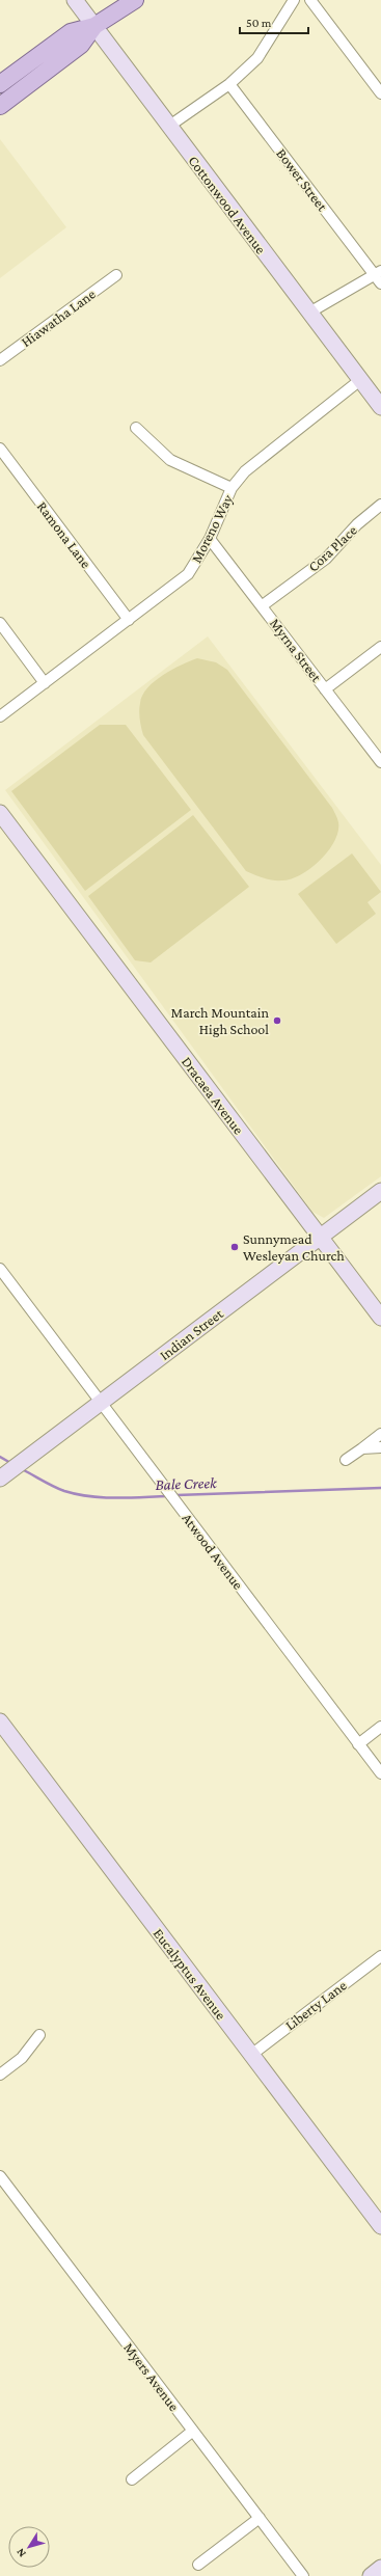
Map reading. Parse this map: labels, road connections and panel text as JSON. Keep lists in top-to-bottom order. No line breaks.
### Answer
{"streets":{"street":["Bower Street","Cottonwood Avenue","Hiawatha Lane","Moreno Way","Ramona Lane","Cora Place","Myrna Street","Dracaea Avenue","Indian Street","Atwood Avenue","Eucalyptus Avenue","Liberty Lane","Myers Avenue"]},"crossings":[["Cottonwood Avenue","Moreno Way"],["Moreno Way","Ramona Lane"],["Moreno Way","Myrna Street"],["Cora Place","Myrna Street"],["Dracaea Avenue","Indian Street"],["Indian Street","Atwood Avenue"],["Eucalyptus Avenue","Liberty Lane"]],"water":["Bale Creek"],"places":["March Mountain High School","Sunnymead Wesleyan Church"],"scale_bar":"50 m","north":"bottom left"}
